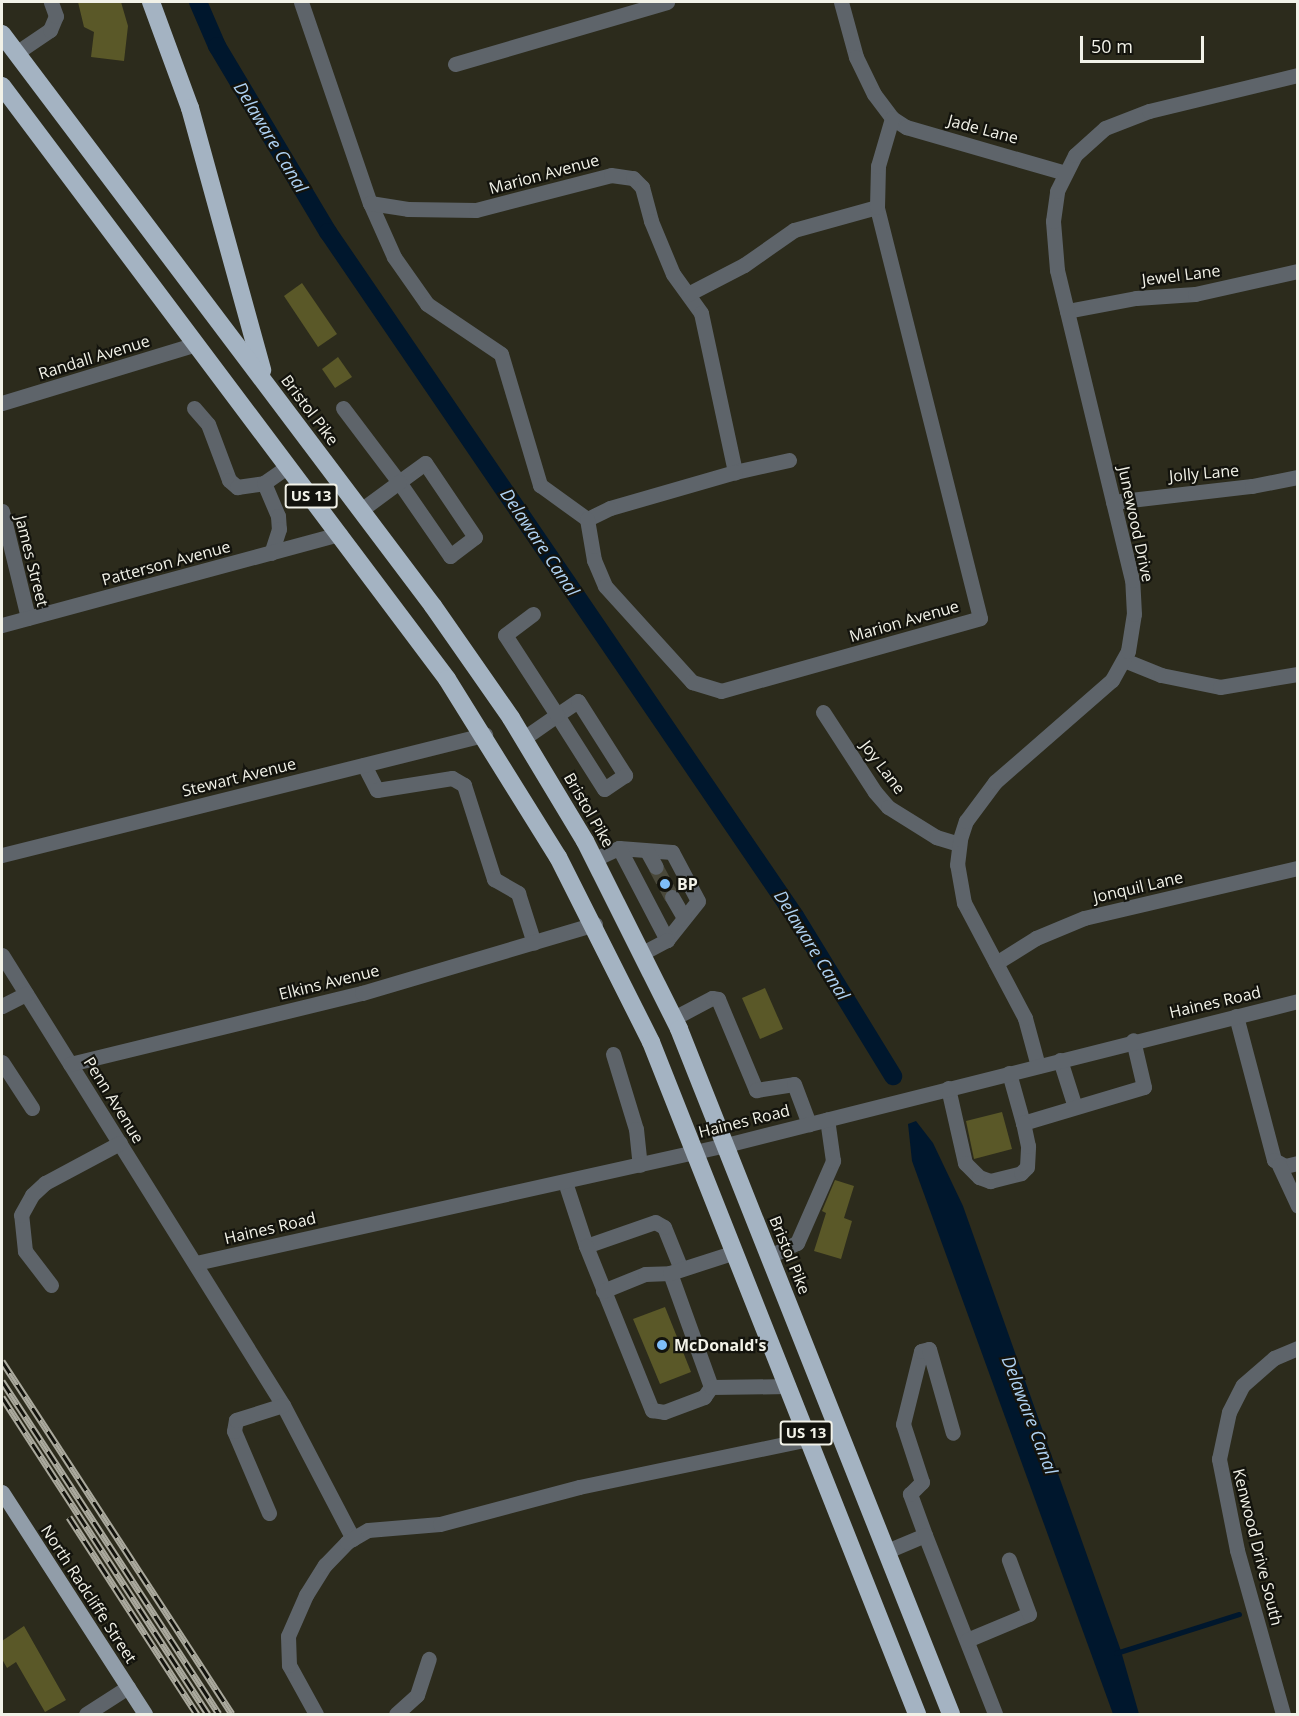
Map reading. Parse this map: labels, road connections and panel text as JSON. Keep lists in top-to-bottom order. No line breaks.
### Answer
{"streets":{"highway":["Bristol Pike","US 13"],"main road":["North Radcliffe Street"],"street":["Jade Lane","Marion Avenue","Jewel Lane","Randall Avenue","Jolly Lane","Junewood Drive","James Street","Patterson Avenue","Joy Lane","Stewart Avenue","Jonquil Lane","Elkins Avenue","Haines Road","Penn Avenue","Kenwood Drive South"]},"crossings":[["Jade Lane","Marion Avenue"],["Jade Lane","Junewood Drive"],["Jewel Lane","Junewood Drive"],["Randall Avenue","US 13"],["Bristol Pike","Haines Road"],["Jolly Lane","Junewood Drive"],["US 13","Patterson Avenue"],["US 13","Stewart Avenue"],["US 13","Elkins Avenue"],["US 13","Haines Road"],["Junewood Drive","Joy Lane"],["Junewood Drive","Jonquil Lane"],["Junewood Drive","Haines Road"],["James Street","Patterson Avenue"],["Elkins Avenue","Penn Avenue"],["Haines Road","Penn Avenue"]],"water":["Delaware Canal"],"places":["BP","McDonald's"],"scale_bar":"50 m"}
